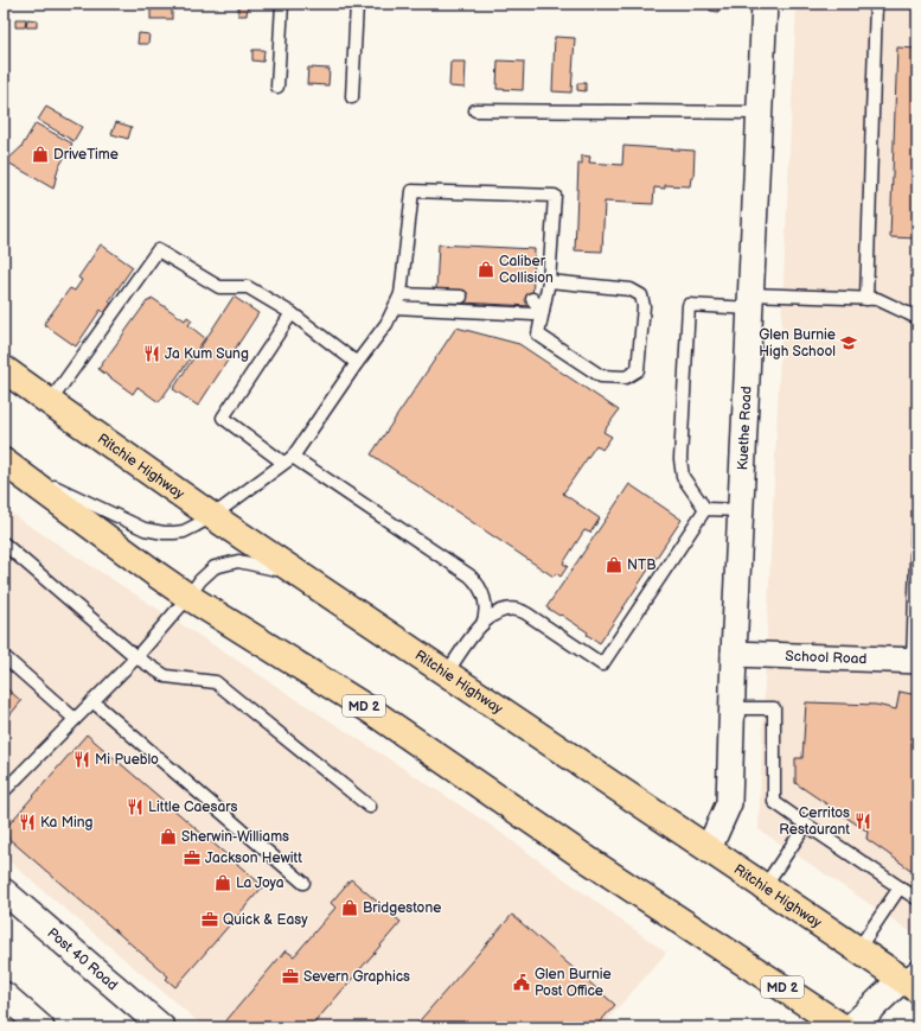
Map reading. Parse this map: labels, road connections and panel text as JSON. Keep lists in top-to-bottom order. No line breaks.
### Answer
{"streets":{"main road":["Ritchie Highway","MD 2"],"street":["Kuethe Road","School Road","Post 40 Road"]},"crossings":[["Kuethe Road","Ritchie Highway"],["Kuethe Road","School Road"]],"places":{"shop":["DriveTime","Caliber Collision","NTB","Sherwin-Williams","La Joya","Bridgestone"],"school or university":["Glen Burnie High School"],"restaurant":["Ja Kum Sung","Mi Pueblo","Little Caesars","Cerritos Restaurant","Ka Ming"],"office":["Jackson Hewitt","Quick & Easy","Severn Graphics"],"public building":["Glen Burnie Post Office"]}}
